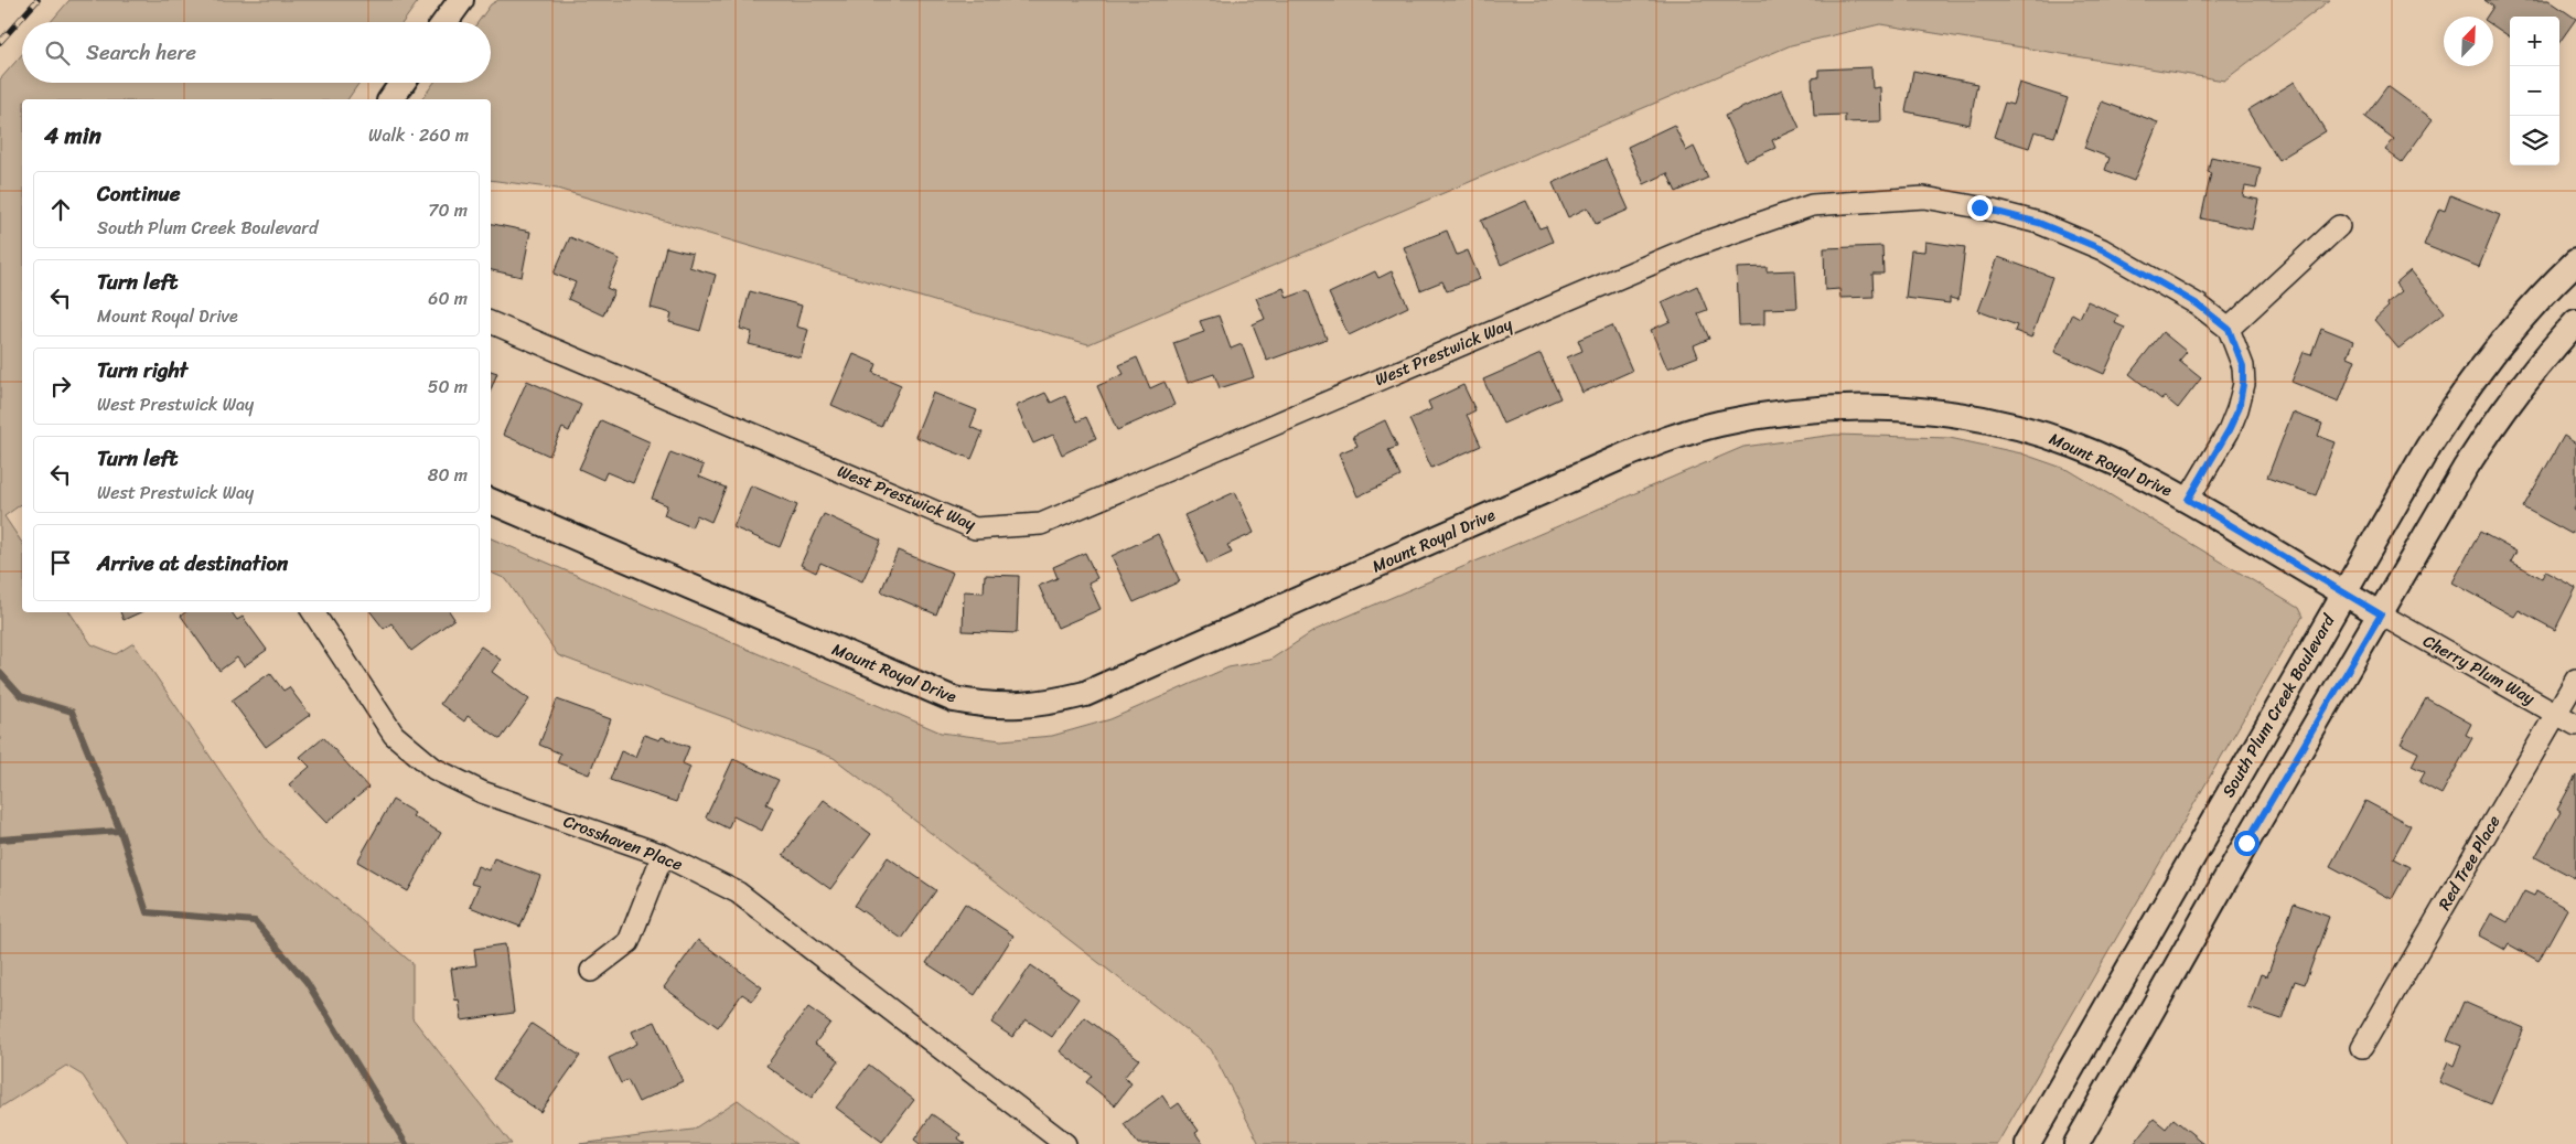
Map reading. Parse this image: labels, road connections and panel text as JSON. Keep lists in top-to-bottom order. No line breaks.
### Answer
{"streets":{"street":["West Prestwick Way","Mount Royal Drive","Cherry Plum Way","South Plum Creek Boulevard","Crosshaven Place","Red Tree Place"]},"crossings":[["Mount Royal Drive","Cherry Plum Way"],["Mount Royal Drive","South Plum Creek Boulevard"],["Cherry Plum Way","Red Tree Place"]],"north":"top right","page":{"map_buttons":["+","−"],"search":"Search here","heading":["4 min","Walk · 260 m"],"list":[["Continue","South Plum Creek Boulevard","70 m"],["Turn left","Mount Royal Drive","60 m"],["Turn right","West Prestwick Way","50 m"],["Turn left","West Prestwick Way","80 m"],"Arrive at destination"]}}
